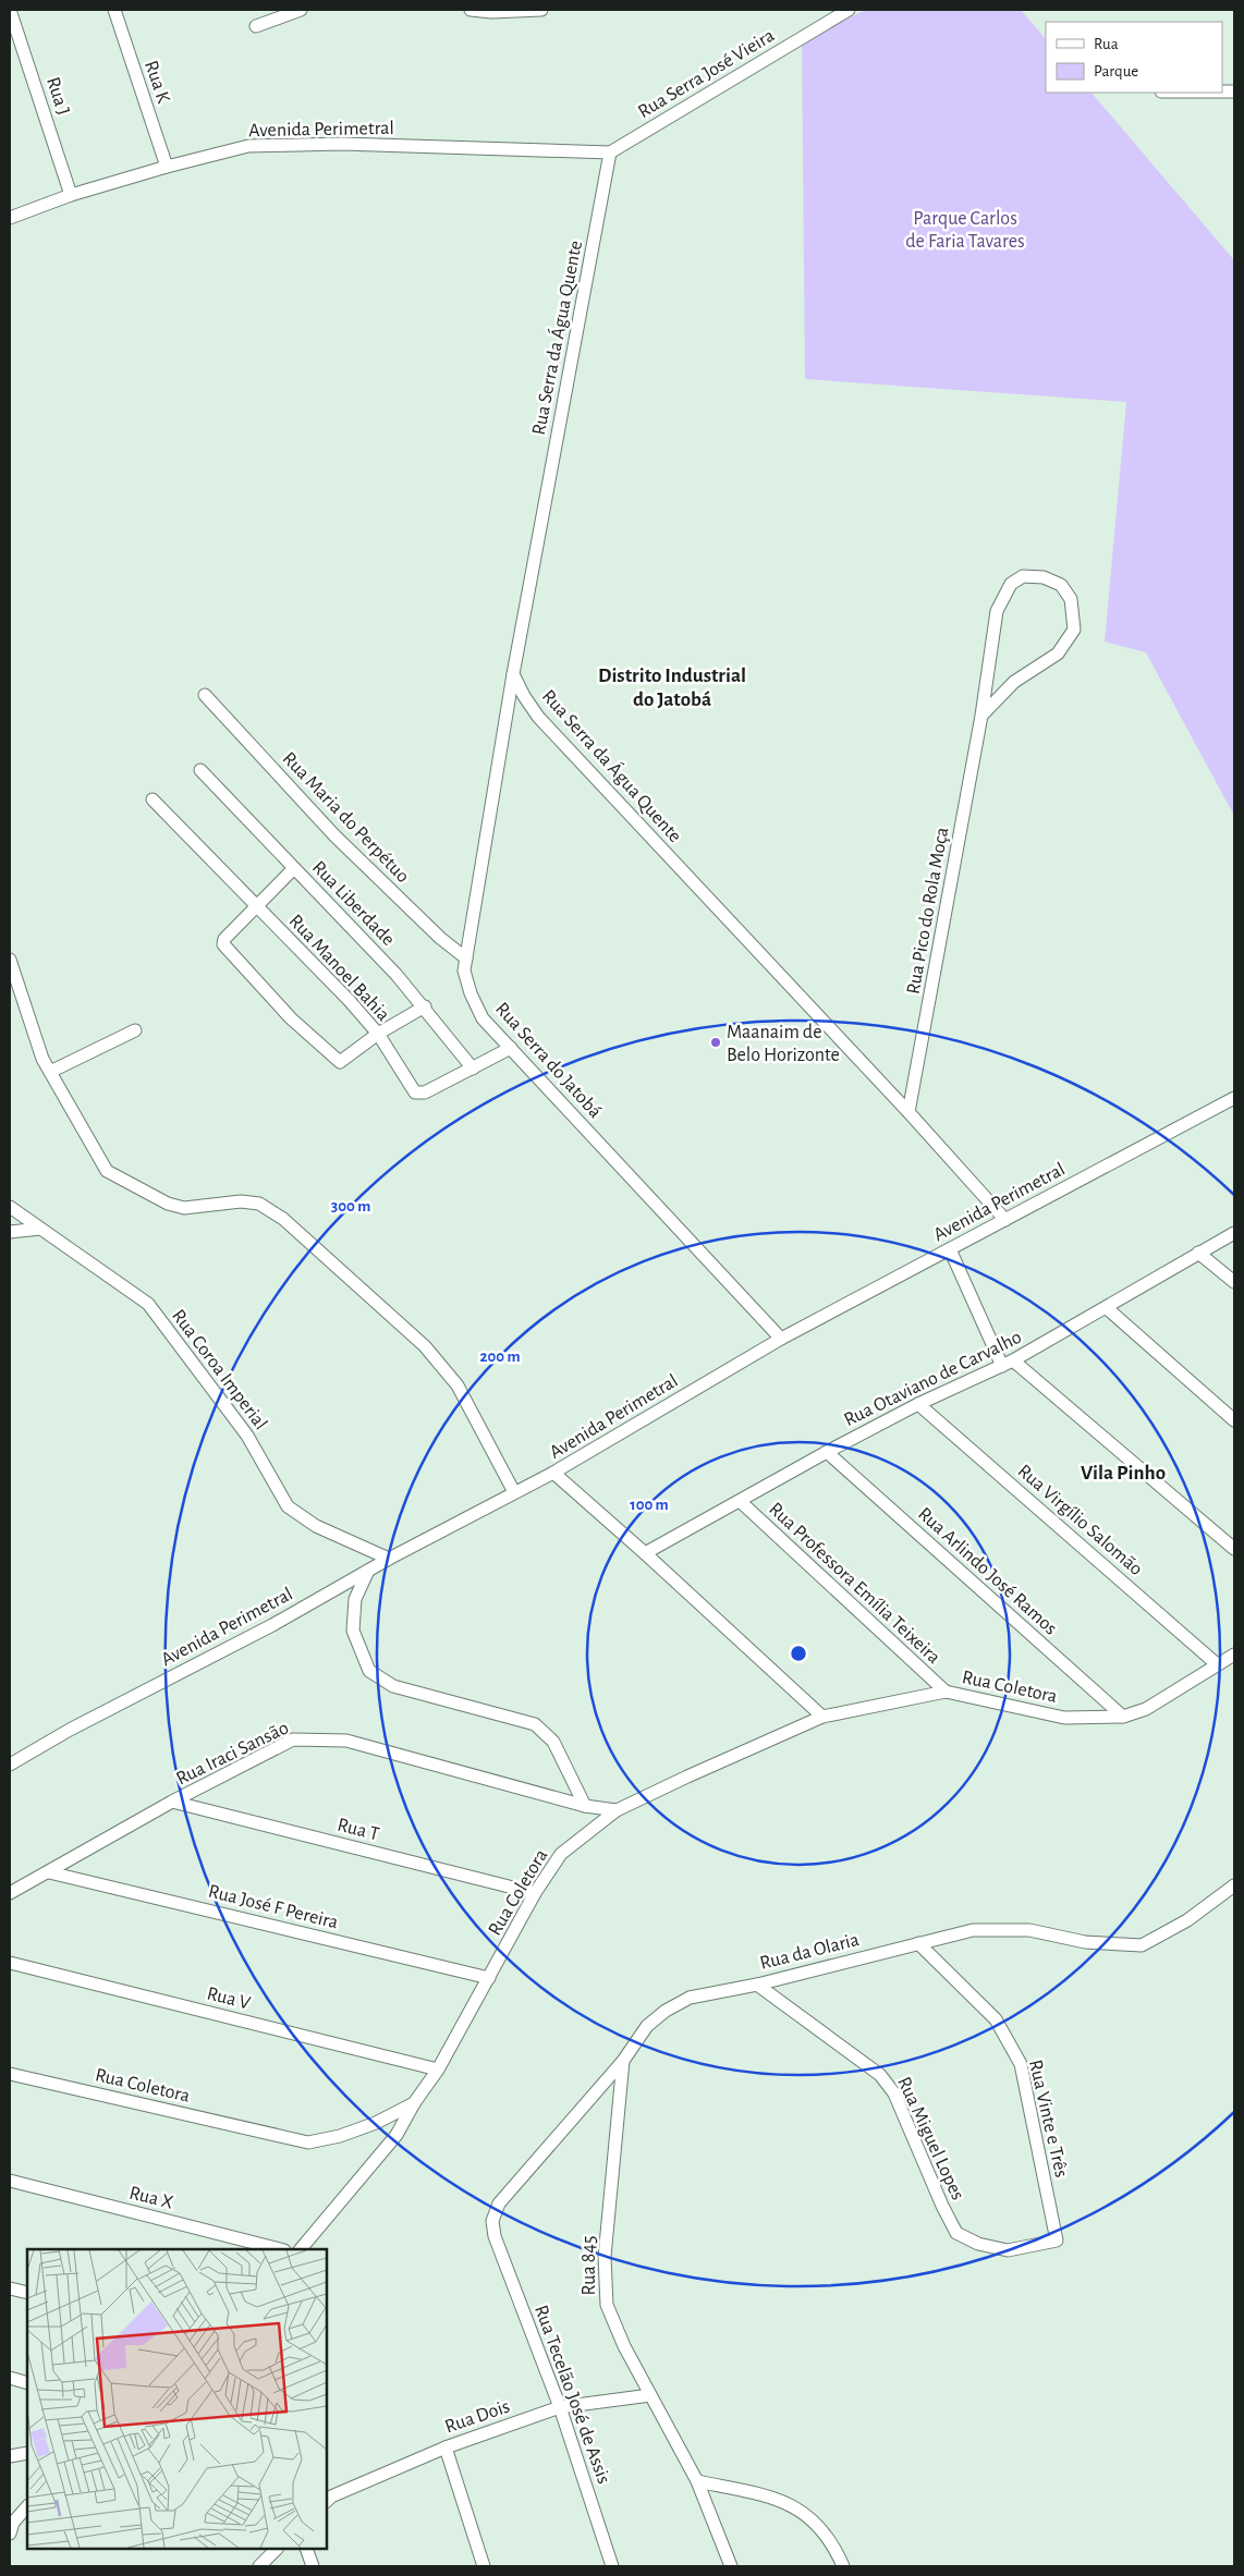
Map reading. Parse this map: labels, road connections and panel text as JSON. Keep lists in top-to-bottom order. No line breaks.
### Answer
{"streets":{"street":["Rua Serra José Vieira","Rua K","Rua J","Avenida Perimetral","Rua Serra da Água Quente","Rua Maria do Perpétuo","Rua Liberdade","Rua Pico do Rola Moça","Rua Manoel Bahia","Rua Serra do Jatobá","Rua Coroa Imperial","Rua Otaviano de Carvalho","Rua Virgílio Salomão","Rua Arlindo José Ramos","Rua Professora Emília Teixeira","Rua Coletora","Rua Iraci Sansão","Rua T","Rua José F Pereira","Rua da Olaria","Rua V","Rua Vinte e Três","Rua Miguel Lopes","Rua X","Rua 845","Rua Tecelão José de Assis","Rua Dois"]},"crossings":[["Rua Serra José Vieira","Avenida Perimetral"],["Rua Serra José Vieira","Rua Serra da Água Quente"],["Rua K","Avenida Perimetral"],["Rua J","Avenida Perimetral"],["Avenida Perimetral","Rua Serra da Água Quente"],["Avenida Perimetral","Rua Serra do Jatobá"],["Avenida Perimetral","Rua Coroa Imperial"],["Rua Serra da Água Quente","Rua Pico do Rola Moça"],["Rua Serra da Água Quente","Rua Serra do Jatobá"],["Rua Maria do Perpétuo","Rua Serra do Jatobá"],["Rua Liberdade","Rua Manoel Bahia"],["Rua Manoel Bahia","Rua Serra do Jatobá"],["Rua Otaviano de Carvalho","Rua Virgílio Salomão"],["Rua Otaviano de Carvalho","Rua Arlindo José Ramos"],["Rua Otaviano de Carvalho","Rua Professora Emília Teixeira"],["Rua Virgílio Salomão","Rua Coletora"],["Rua Arlindo José Ramos","Rua Coletora"],["Rua Professora Emília Teixeira","Rua Coletora"],["Rua Coletora","Rua Iraci Sansão"],["Rua Coletora","Rua T"],["Rua Coletora","Rua José F Pereira"],["Rua Coletora","Rua V"],["Rua Iraci Sansão","Rua T"],["Rua Iraci Sansão","Rua José F Pereira"],["Rua da Olaria","Rua Vinte e Três"],["Rua da Olaria","Rua Miguel Lopes"],["Rua da Olaria","Rua 845"],["Rua da Olaria","Rua Tecelão José de Assis"],["Rua Vinte e Três","Rua Miguel Lopes"],["Rua 845","Rua Dois"],["Rua Tecelão José de Assis","Rua Dois"]],"districts":["Distrito Industrial do Jatobá","Vila Pinho"],"parks":["Parque Carlos de Faria Tavares"],"places":["Maanaim de Belo Horizonte"],"legend":["Rua","Parque"],"rings":["300 m","200 m","100 m"]}
